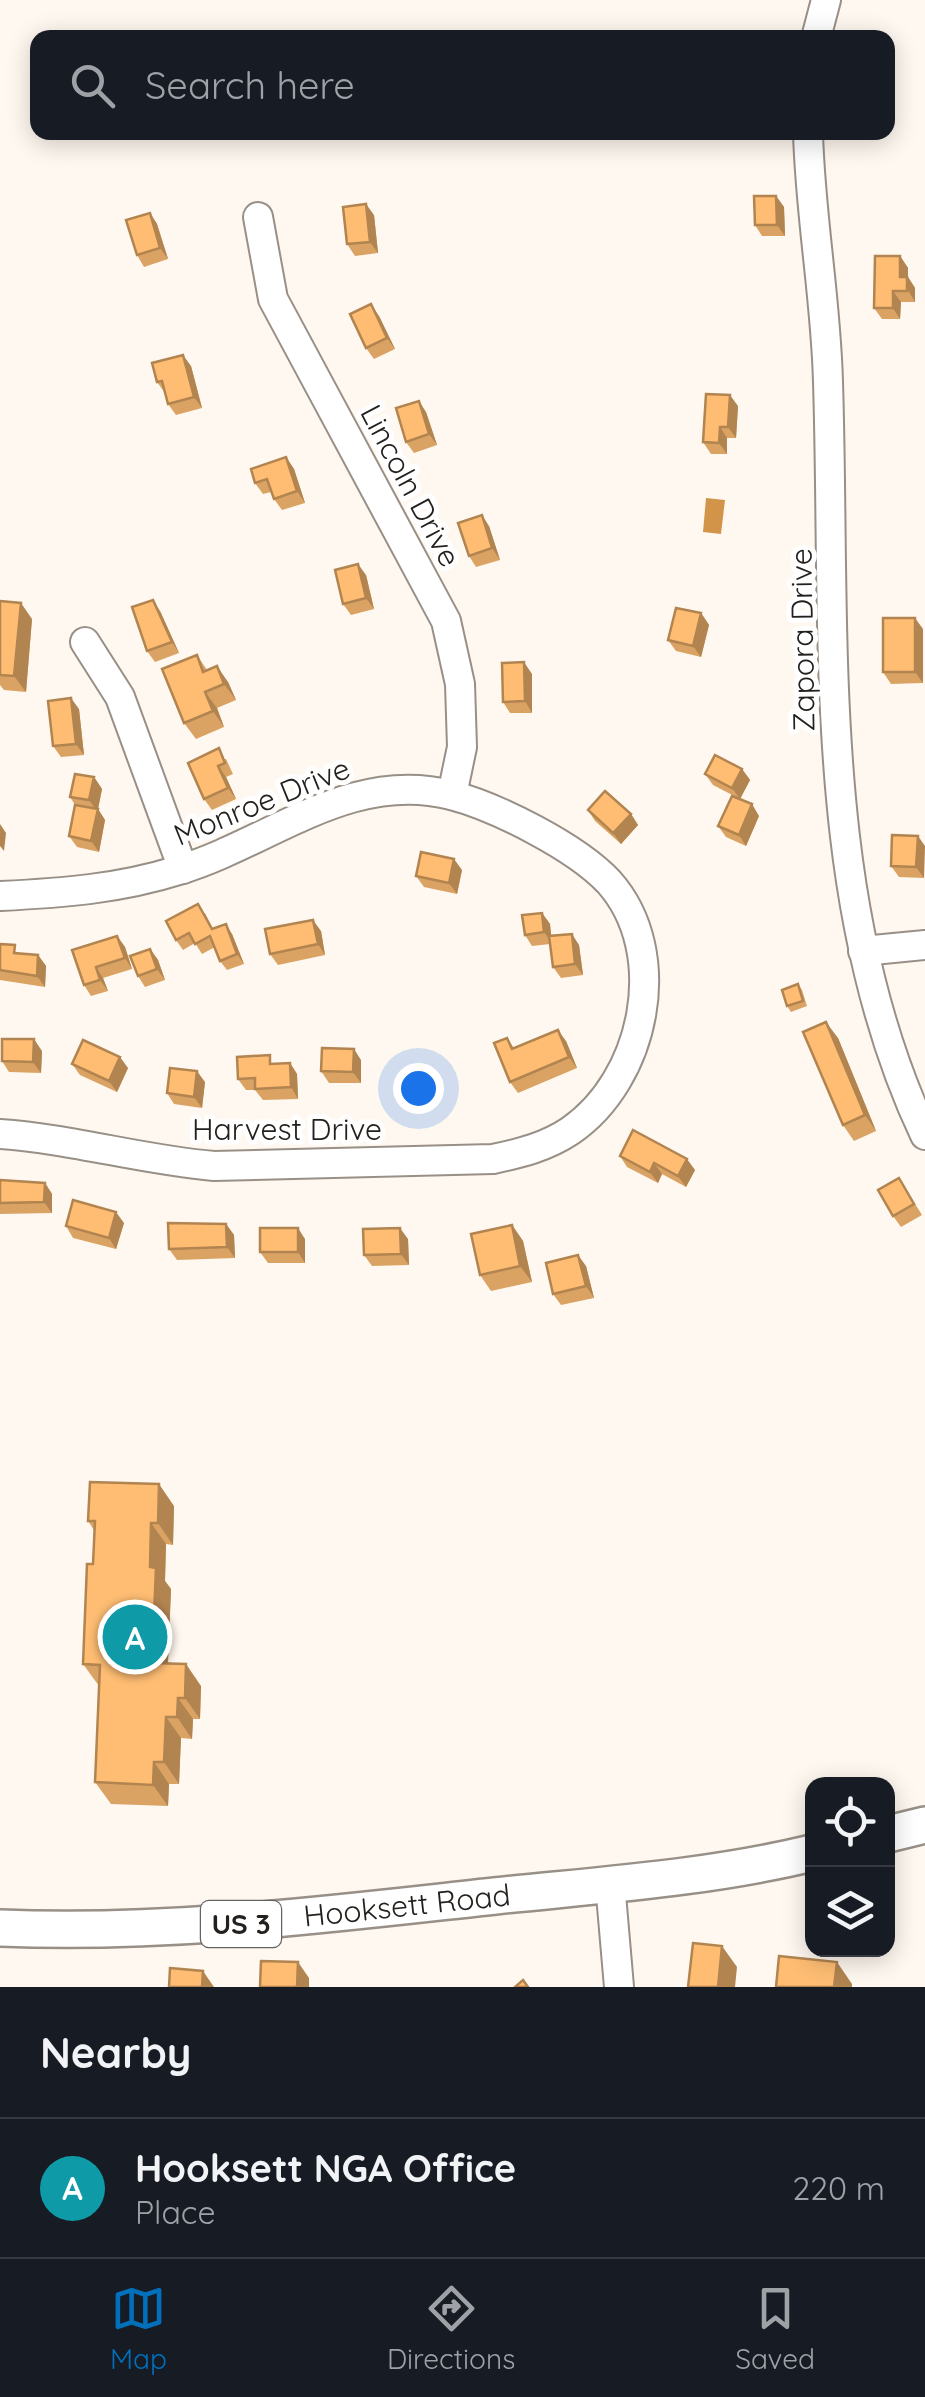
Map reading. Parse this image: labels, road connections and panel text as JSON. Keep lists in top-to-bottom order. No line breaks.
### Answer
{"streets":{"main road":["Hooksett Road","US 3"],"street":["Lincoln Drive","Zapora Drive","Monroe Drive","Harvest Drive"]},"crossings":[["Lincoln Drive","Monroe Drive"],["Monroe Drive","Harvest Drive"]],"page":{"search":"Search here","pins":"A","heading":"Nearby","list":[{"mark":"A","name":"Hooksett NGA Office","note":"Place","value":"220 m"}],"nav":["Map","Directions","Saved"]}}
